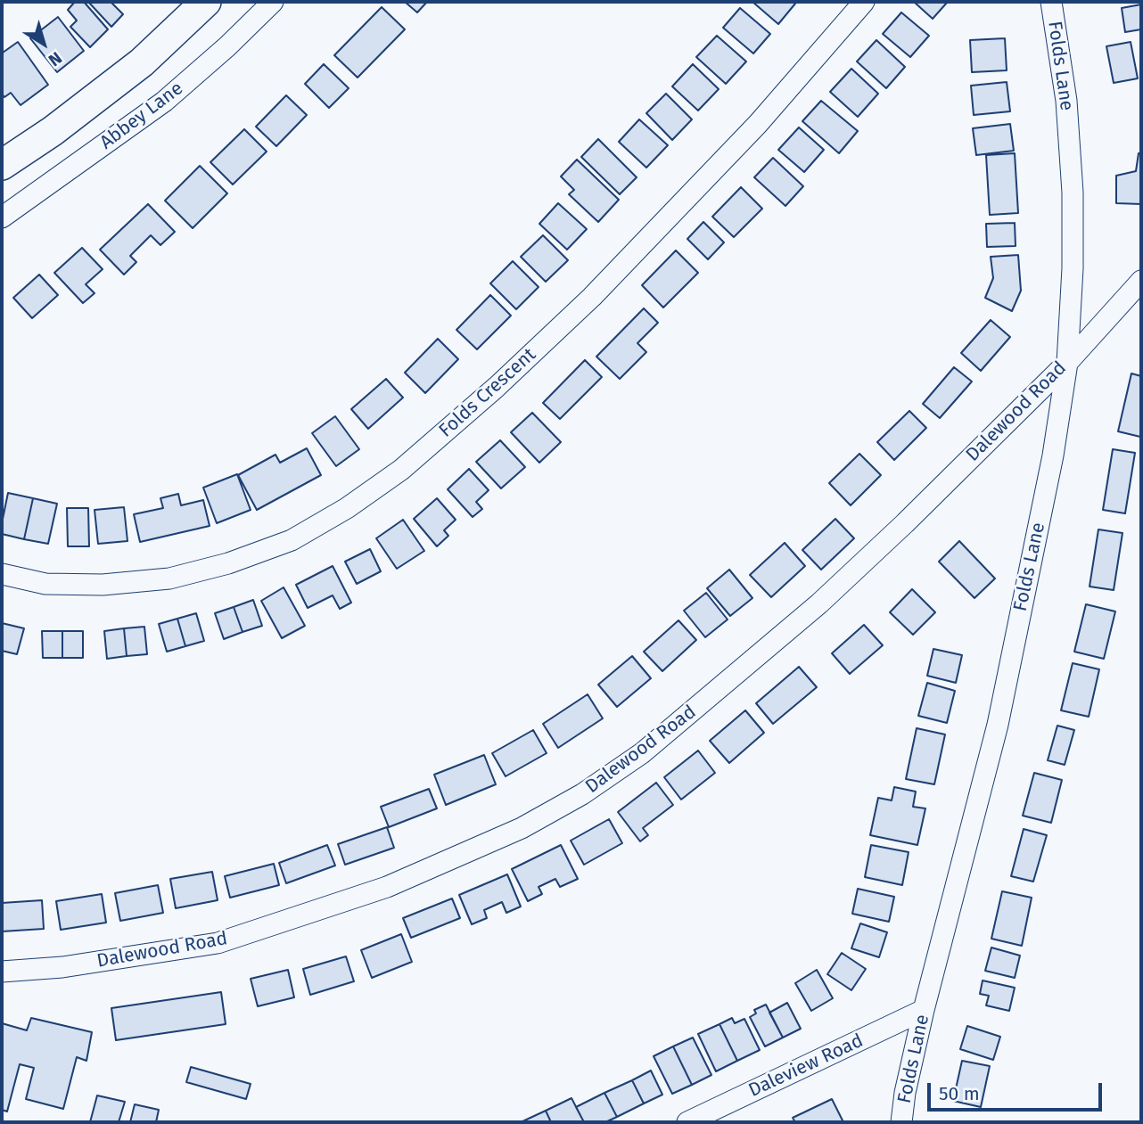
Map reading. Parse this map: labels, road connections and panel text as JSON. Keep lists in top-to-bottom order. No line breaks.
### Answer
{"streets":{"street":["Folds Lane","Abbey Lane","Folds Crescent","Dalewood Road","Daleview Road"]},"crossings":[["Folds Lane","Dalewood Road"],["Folds Lane","Daleview Road"]],"scale_bar":"50 m","north":"bottom right"}
